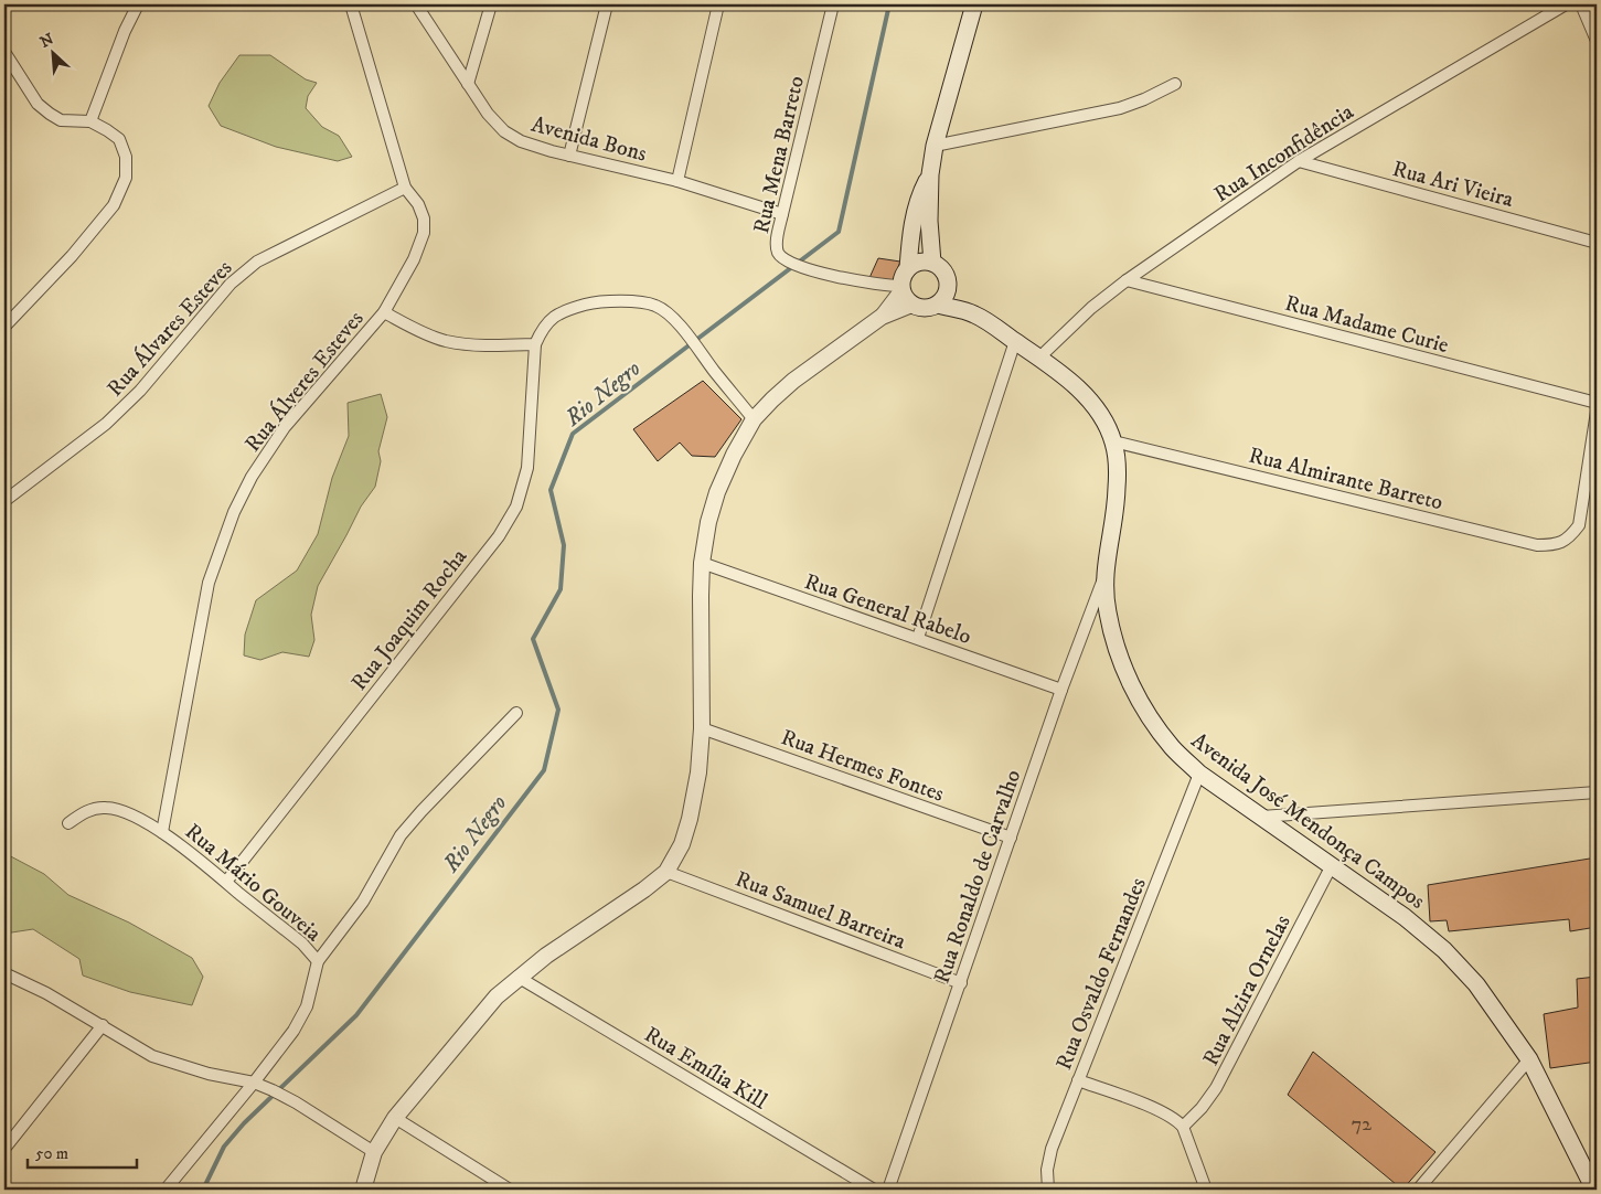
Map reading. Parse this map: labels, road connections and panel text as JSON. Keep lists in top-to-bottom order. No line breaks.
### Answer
{"streets":{"main road":["Avenida José Mendonça Campos"],"street":["Avenida Bons","Rua Inconfidência","Rua Mena Barreto","Rua Ari Vieira","Rua Madame Curie","Rua Álvares Esteves","Rua Álveres Esteves","Rua Almirante Barreto","Rua General Rabelo","Rua Joaquim Rocha","Rua Hermes Fontes","Rua Ronaldo de Carvalho","Rua Mário Gouveia","Rua Samuel Barreira","Rua Osvaldo Fernandes","Rua Alzira Ornelas","Rua Emília Kill"]},"crossings":[["Avenida Bons","Rua Mena Barreto"],["Rua Inconfidência","Rua Ari Vieira"],["Rua Inconfidência","Rua Madame Curie"],["Rua Inconfidência","Avenida José Mendonça Campos"],["Rua Mena Barreto","Avenida José Mendonça Campos"],["Rua Álvares Esteves","Rua Álveres Esteves"],["Rua Álveres Esteves","Rua Mário Gouveia"],["Rua Almirante Barreto","Avenida José Mendonça Campos"],["Rua General Rabelo","Rua Ronaldo de Carvalho"],["Rua Joaquim Rocha","Rua Mário Gouveia"],["Rua Hermes Fontes","Rua Ronaldo de Carvalho"],["Avenida José Mendonça Campos","Rua Ronaldo de Carvalho"],["Avenida José Mendonça Campos","Rua Osvaldo Fernandes"],["Avenida José Mendonça Campos","Rua Alzira Ornelas"],["Rua Ronaldo de Carvalho","Rua Samuel Barreira"]],"water":["Rio Negro"],"house_numbers":["72"],"scale_bar":"50 m","north":"top left"}
